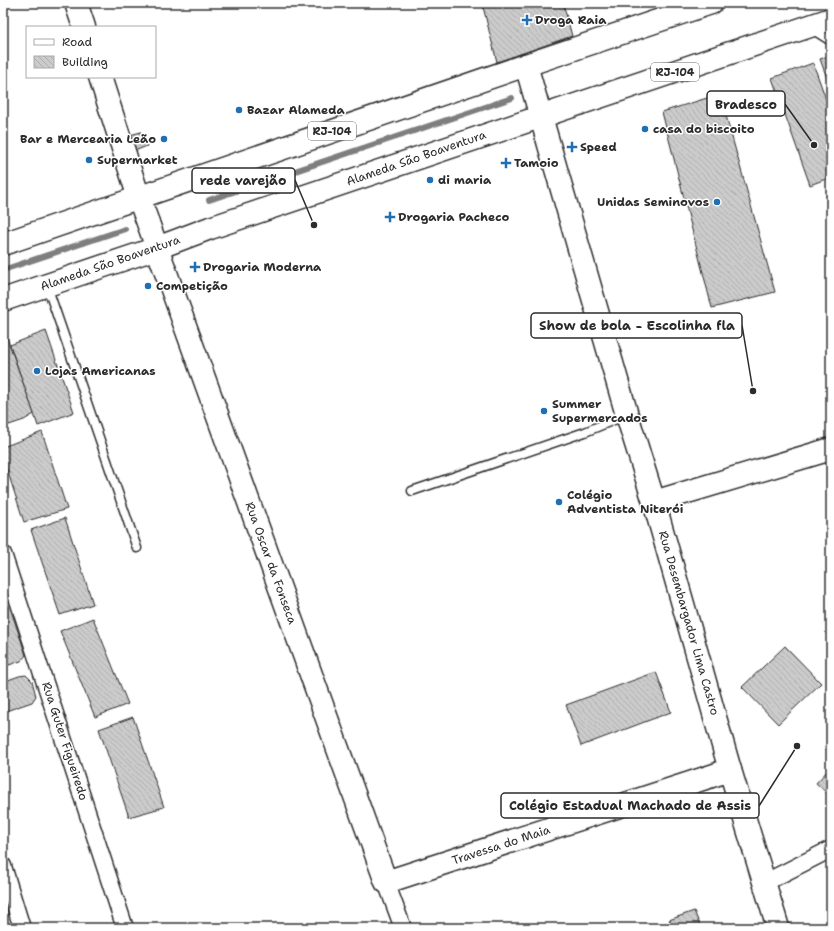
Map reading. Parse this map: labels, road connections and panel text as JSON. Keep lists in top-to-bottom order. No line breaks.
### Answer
{"streets":{"main road":["RJ-104","Alameda São Boaventura","Rua Oscar da Fonseca","Rua Desembargador Lima Castro","Travessa do Maia"],"street":["Rua Guter Figueiredo"]},"crossings":[["RJ-104","Rua Oscar da Fonseca"],["RJ-104","Rua Desembargador Lima Castro"],["Alameda São Boaventura","Rua Oscar da Fonseca"],["Alameda São Boaventura","Rua Desembargador Lima Castro"],["Rua Oscar da Fonseca","Travessa do Maia"],["Rua Desembargador Lima Castro","Travessa do Maia"]],"places":{"health":["Droga Raia","Speed","Tamoio","Drogaria Pacheco","Drogaria Moderna"],"other":["Bazar Alameda","casa do biscoito","Bar e Mercearia Leão","Bradesco","Supermarket","di maria","Unidas Seminovos","rede varejão","Competição","Lojas Americanas","Show de bola - Escolinha fla","Summer Supermercados","Colégio Adventista Niterói","Colégio Estadual Machado de Assis"]},"legend":["Road","Building"]}
